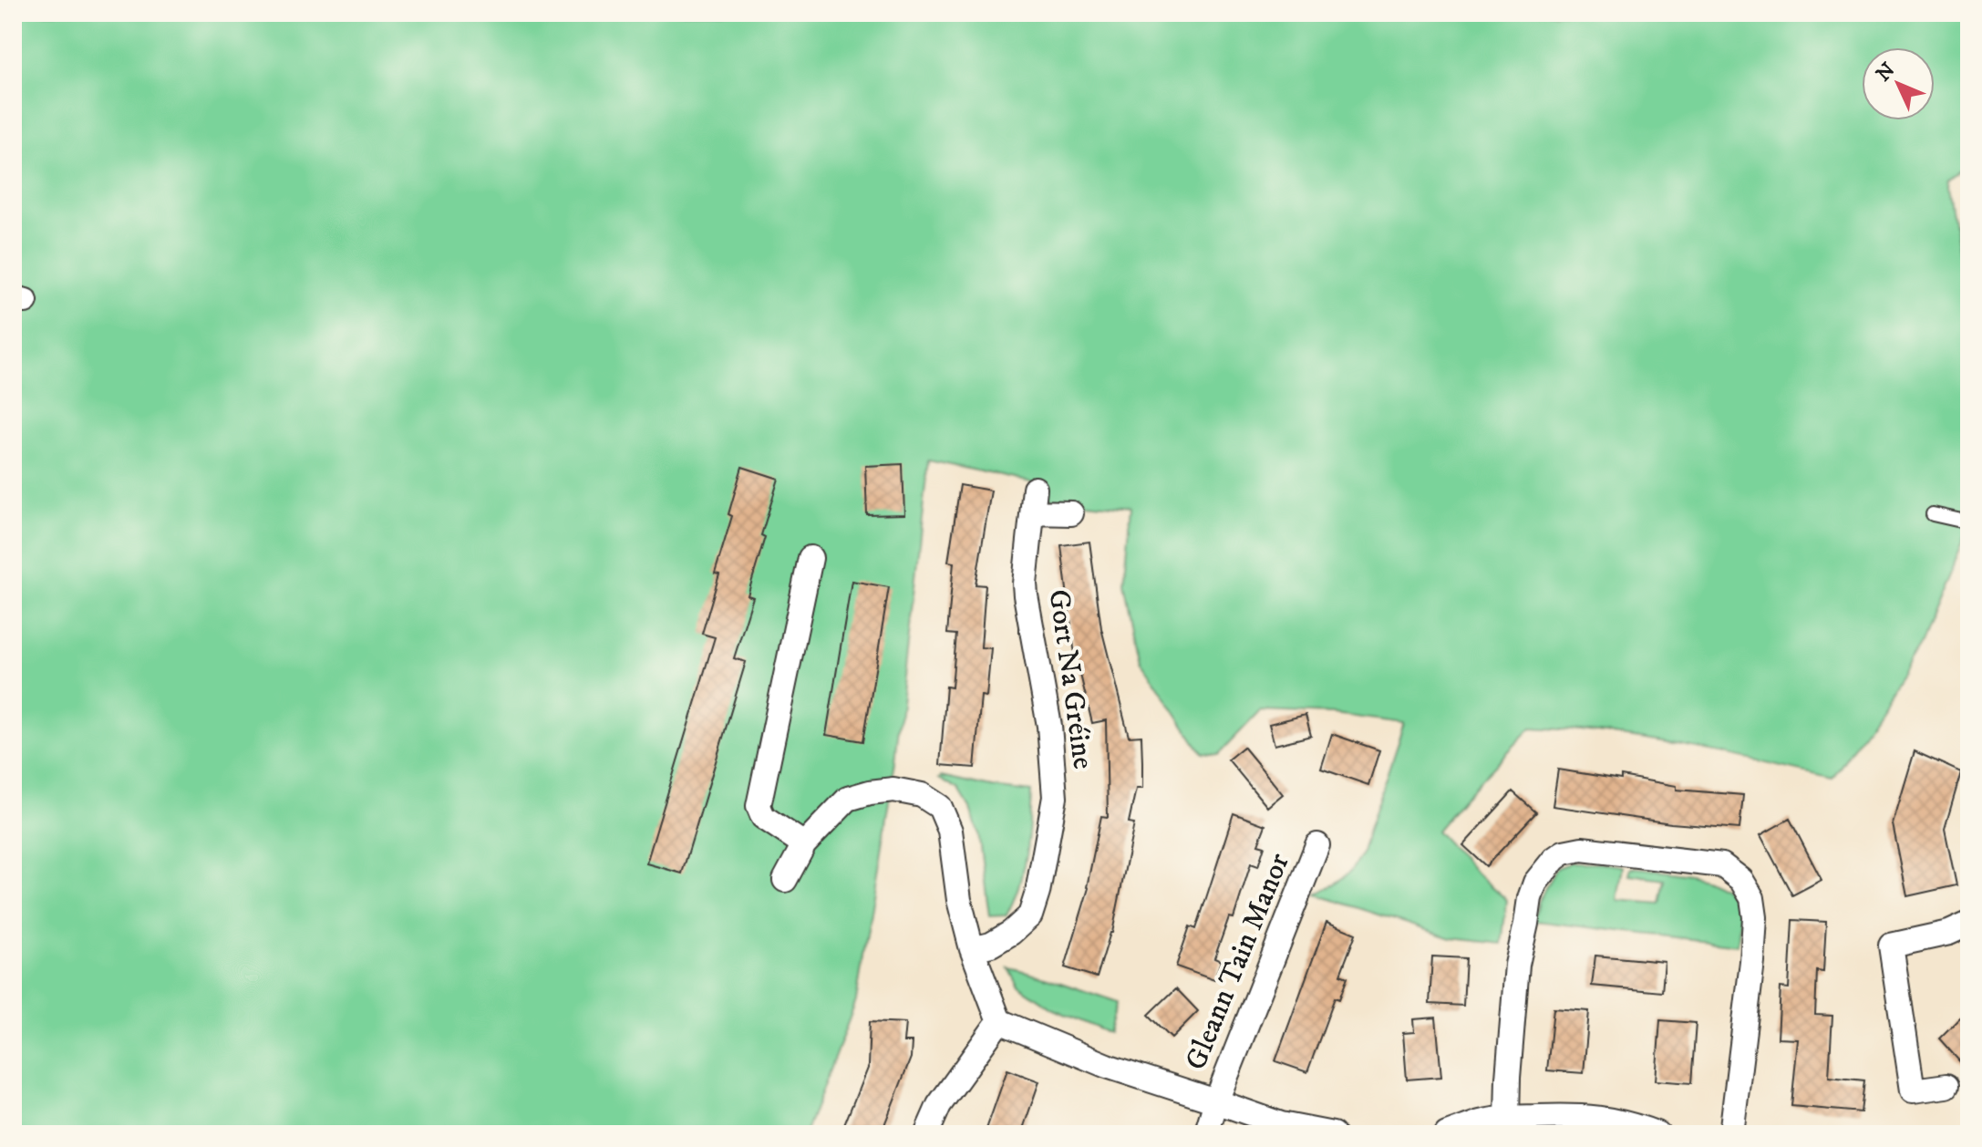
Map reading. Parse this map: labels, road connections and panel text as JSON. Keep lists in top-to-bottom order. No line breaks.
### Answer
{"streets":{"street":["Gort Na Gréine","Gleann Tain Manor"]},"north":"top left"}
